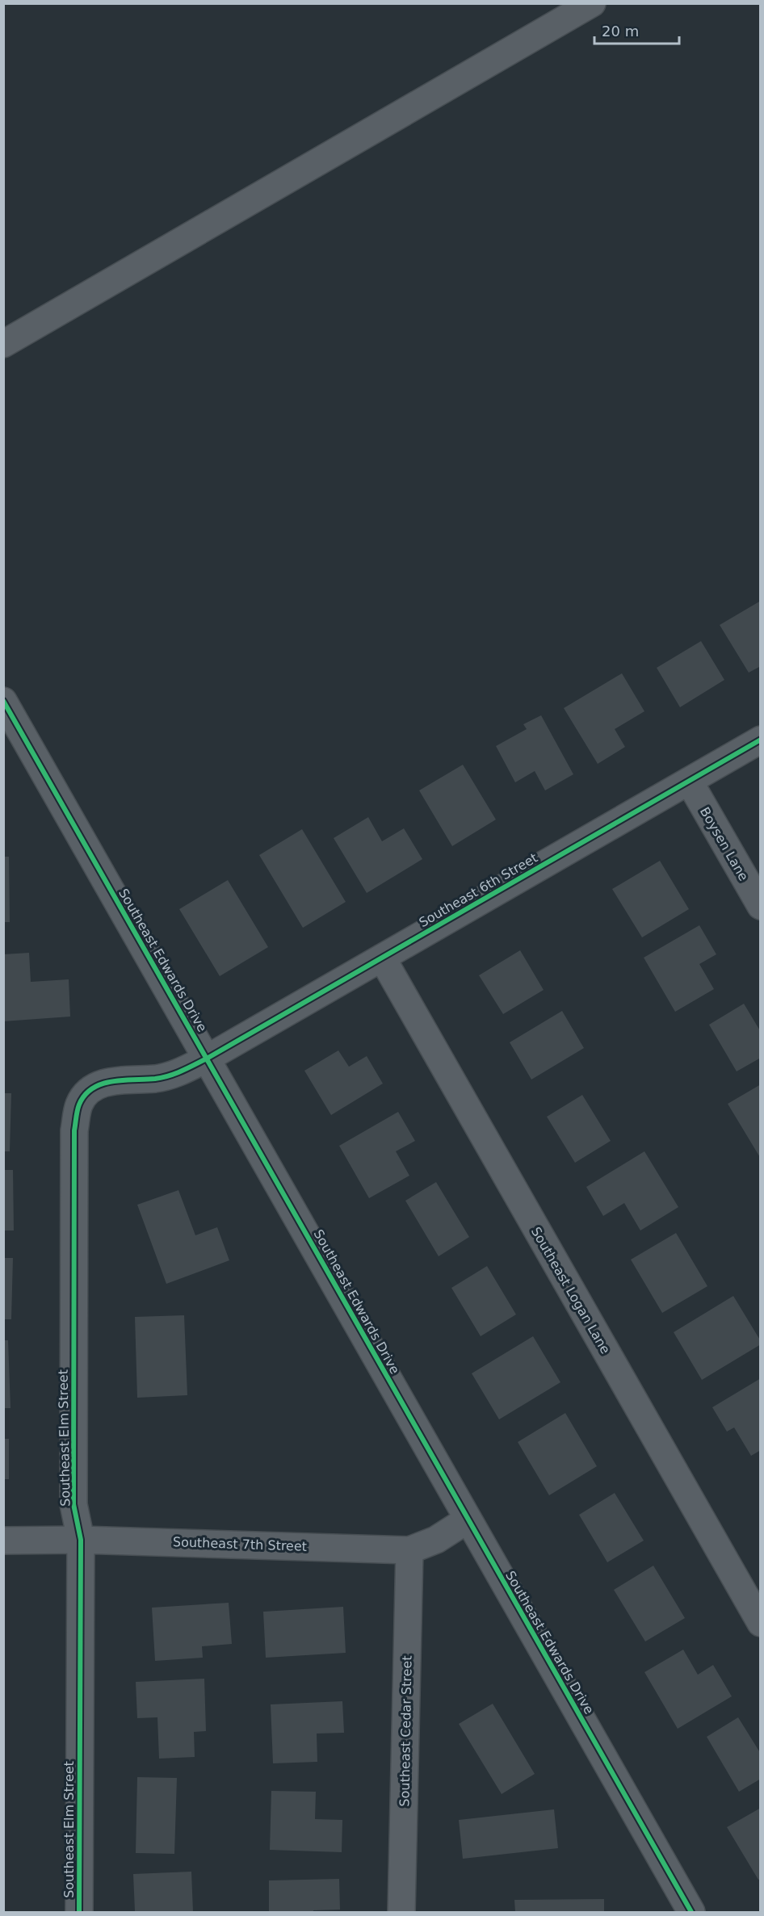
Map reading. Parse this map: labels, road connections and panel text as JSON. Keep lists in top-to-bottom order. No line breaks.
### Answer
{"streets":{"street":["Boysen Lane","Southeast 6th Street","Southeast Edwards Drive","Southeast Logan Lane","Southeast Elm Street","Southeast 7th Street","Southeast Cedar Street"]},"crossings":[["Boysen Lane","Southeast 6th Street"],["Southeast 6th Street","Southeast Edwards Drive"],["Southeast 6th Street","Southeast Logan Lane"],["Southeast 6th Street","Southeast Elm Street"],["Southeast Edwards Drive","Southeast Elm Street"],["Southeast Edwards Drive","Southeast 7th Street"],["Southeast Elm Street","Southeast 7th Street"],["Southeast 7th Street","Southeast Cedar Street"]],"scale_bar":"20 m"}
